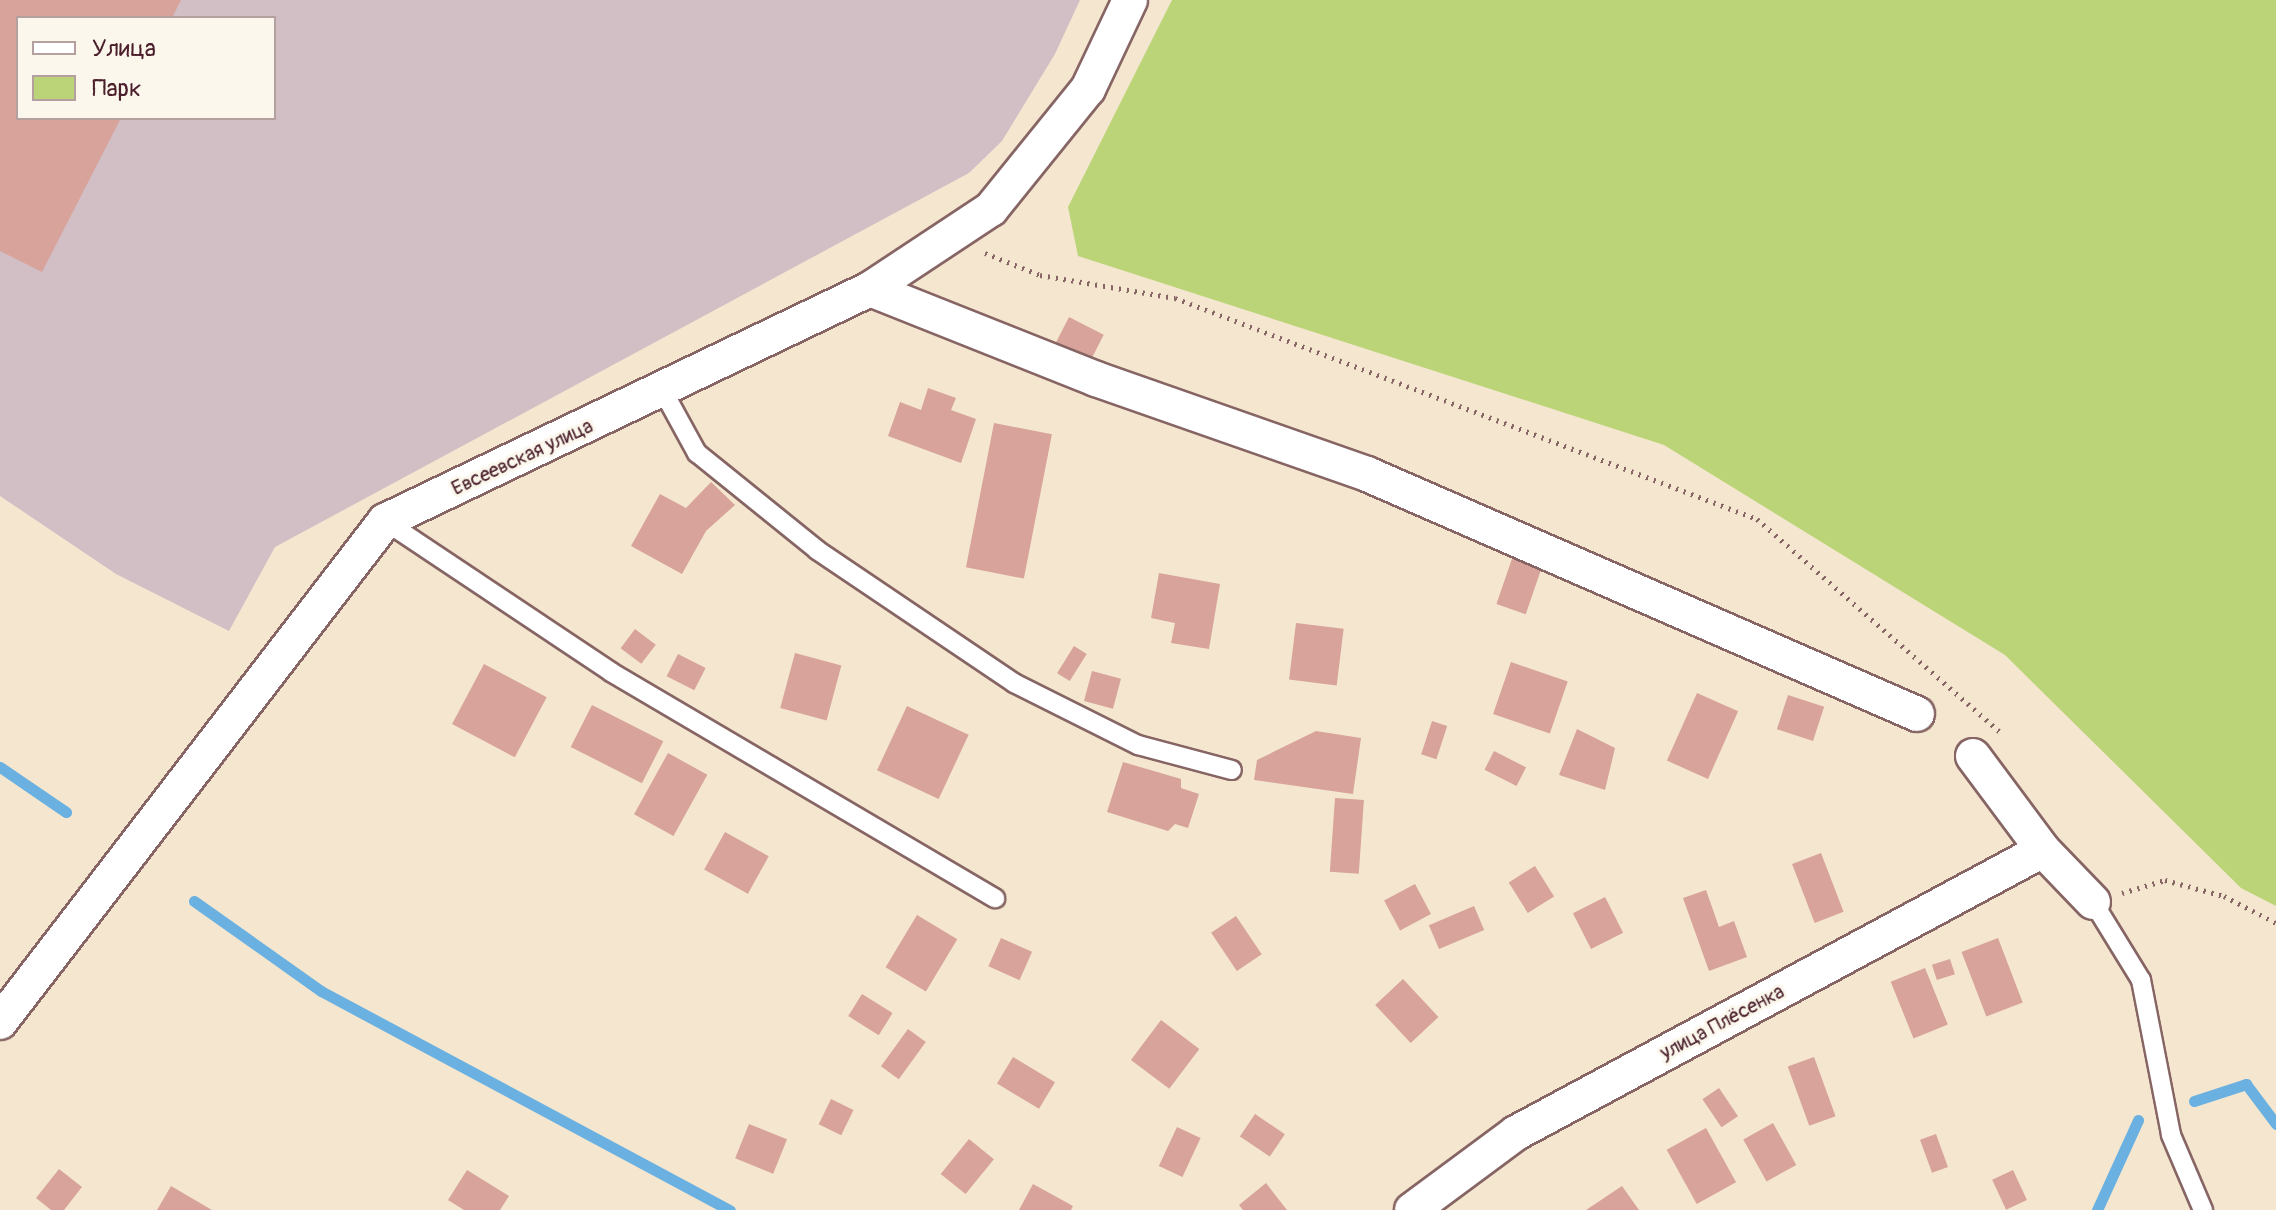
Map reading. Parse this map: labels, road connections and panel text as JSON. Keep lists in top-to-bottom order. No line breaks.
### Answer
{"streets":{"street":["Евсеевская улица","улица Плёсенка"]},"legend":["Улица","Парк"]}
